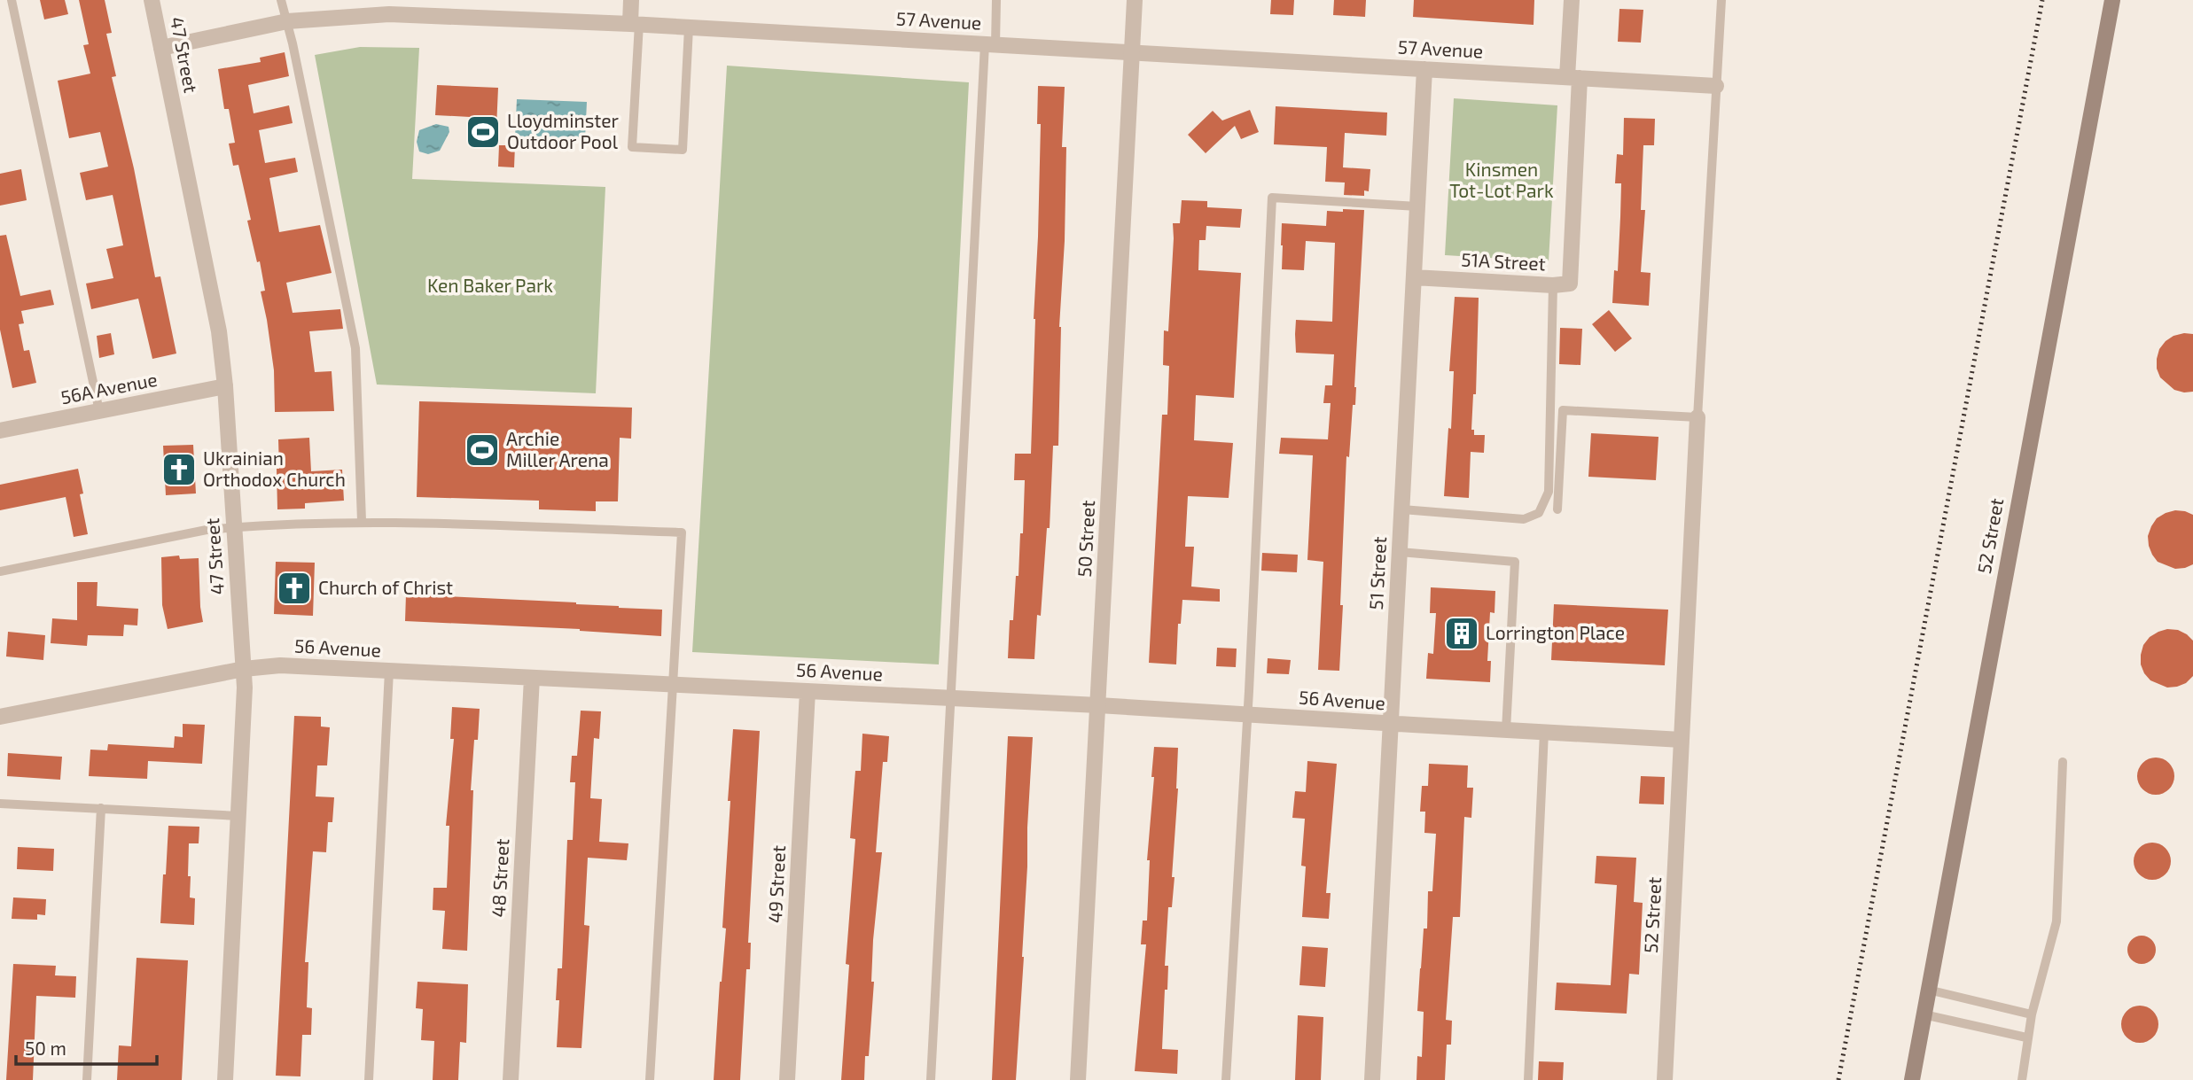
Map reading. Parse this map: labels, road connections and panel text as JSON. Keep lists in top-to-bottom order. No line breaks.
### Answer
{"streets":{"main road":["52 Street"],"street":["57 Avenue","47 Street","51A Street","56A Avenue","50 Street","51 Street","56 Avenue","48 Street","49 Street"]},"crossings":[["57 Avenue","47 Street"],["57 Avenue","51A Street"],["57 Avenue","50 Street"],["57 Avenue","51 Street"],["47 Street","56A Avenue"],["47 Street","56 Avenue"],["51A Street","51 Street"],["52 Street","56 Avenue"],["50 Street","56 Avenue"],["51 Street","56 Avenue"],["56 Avenue","48 Street"],["56 Avenue","49 Street"]],"parks":["Kinsmen Tot-Lot Park","Ken Baker Park"],"places":{"sports":["Lloydminster Outdoor Pool","Archie Miller Arena"],"church":["Ukrainian Orthodox Church","Church of Christ"],"building":["Lorrington Place"]},"scale_bar":"50 m"}
